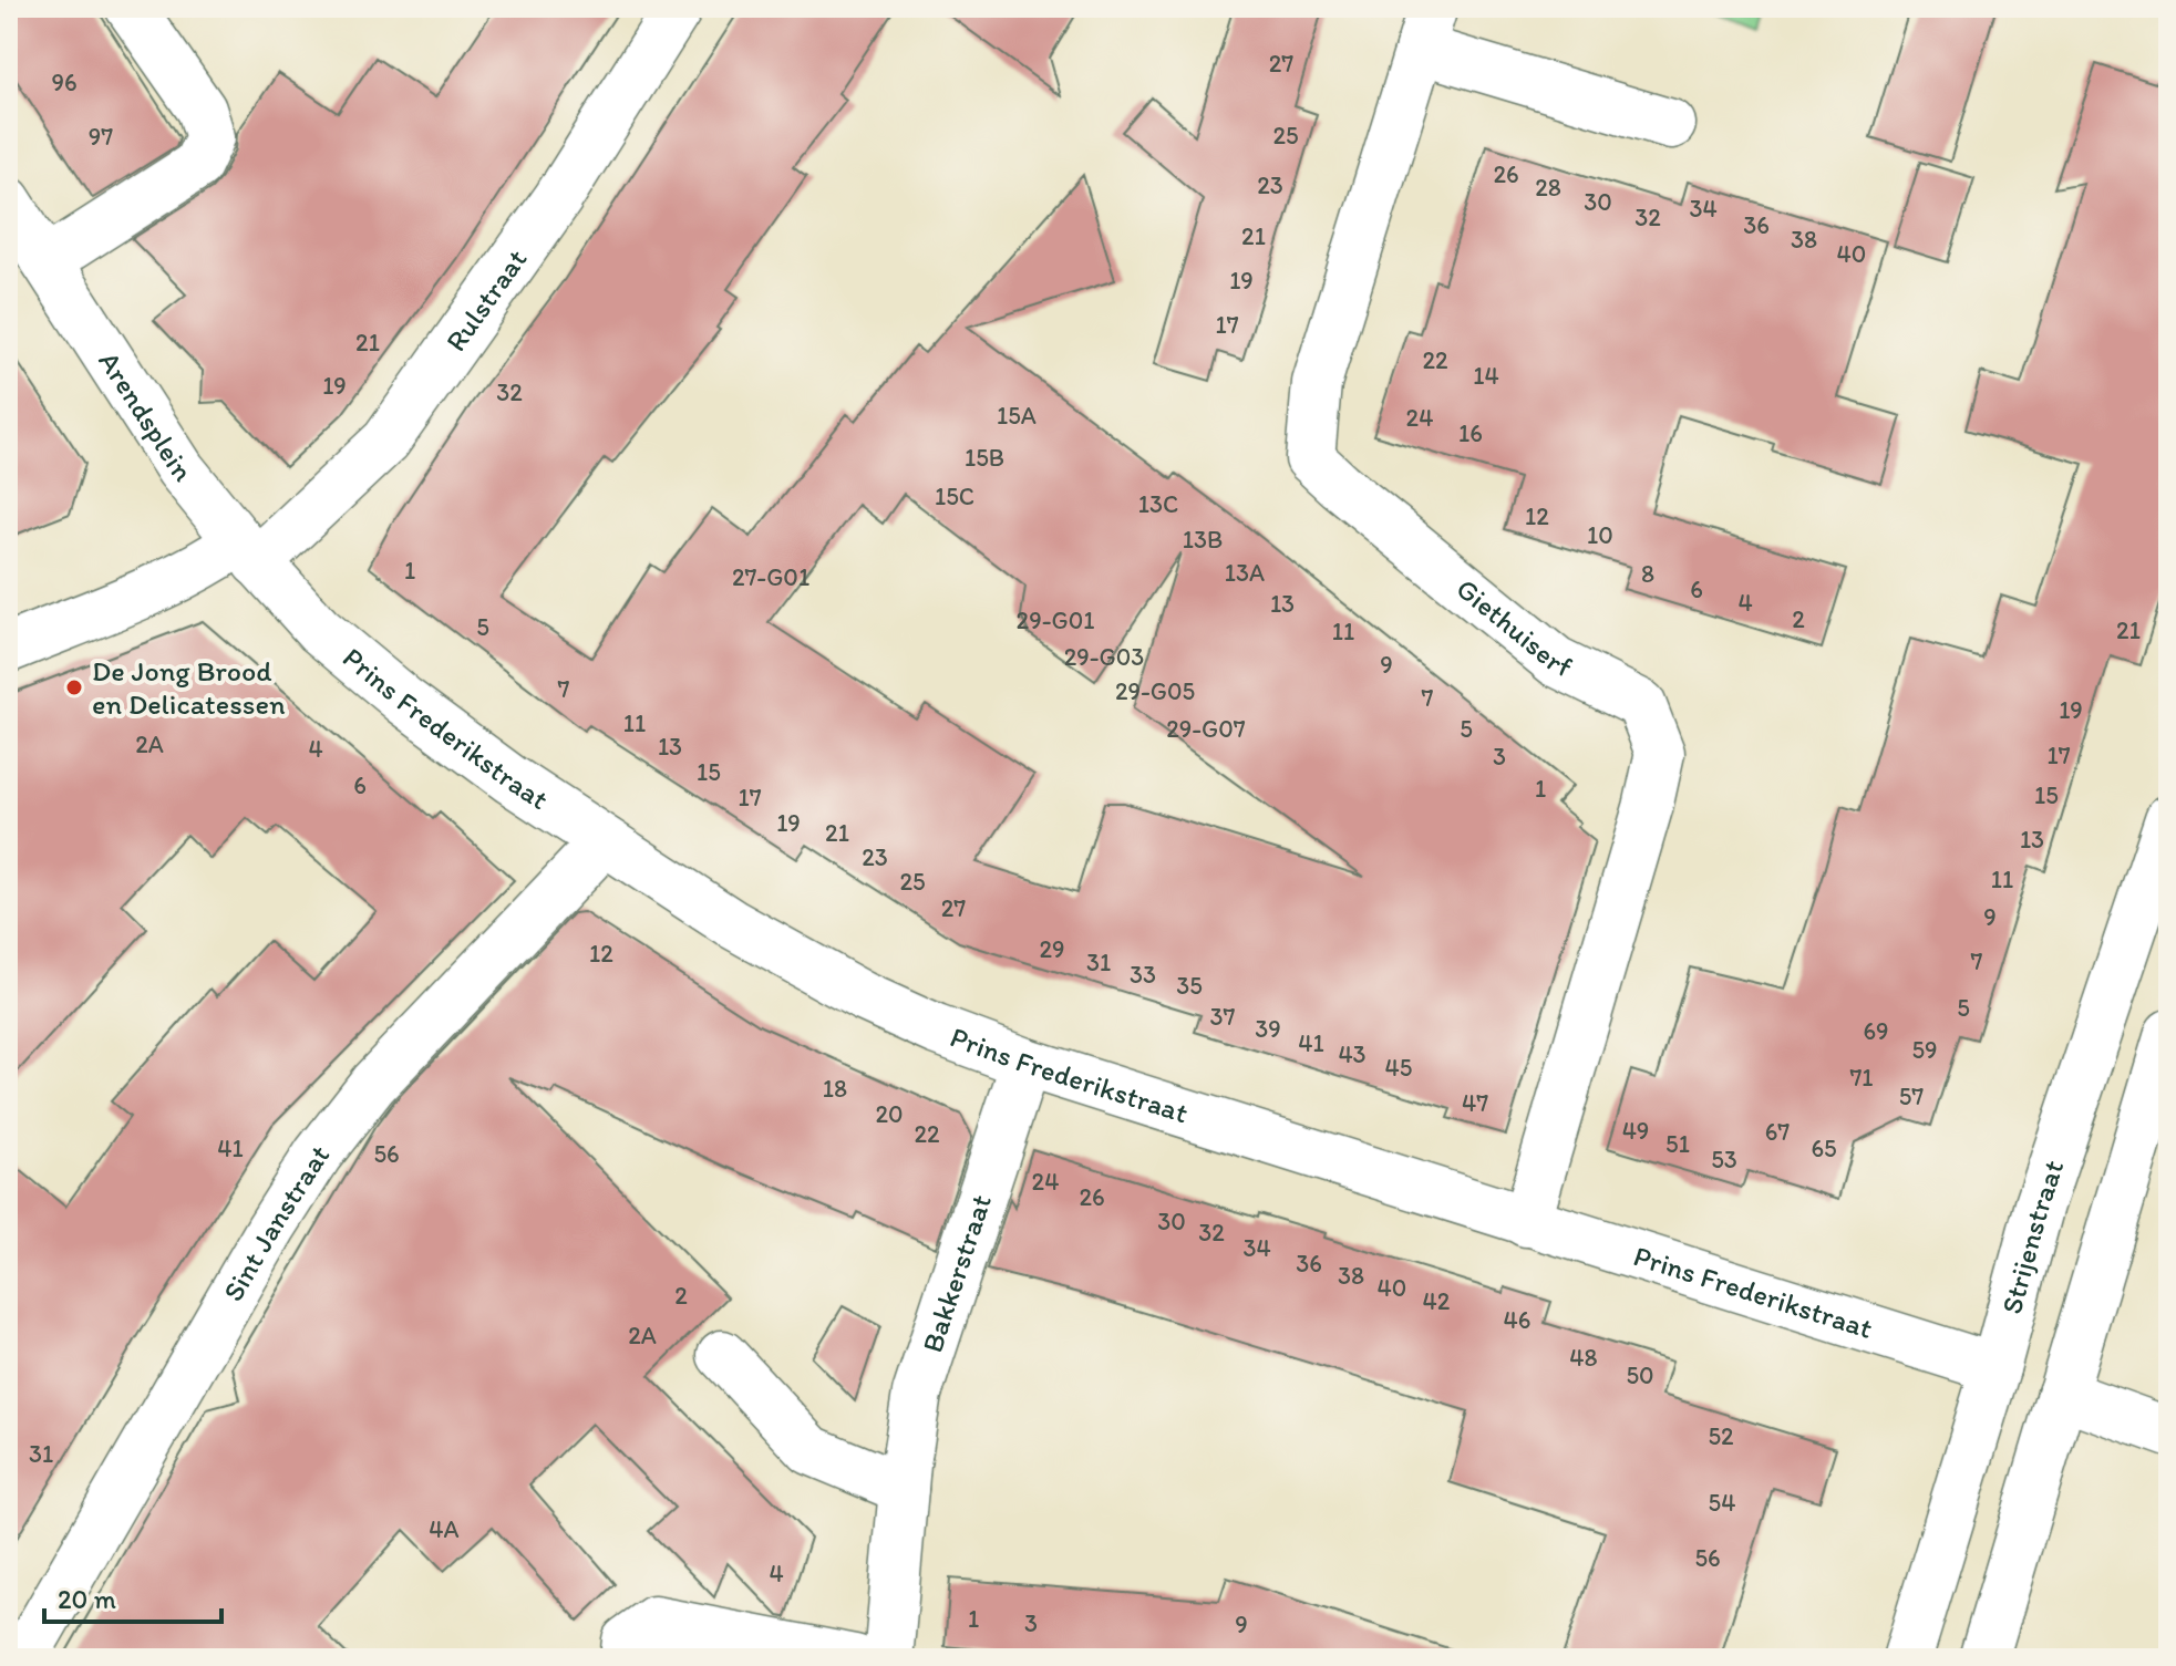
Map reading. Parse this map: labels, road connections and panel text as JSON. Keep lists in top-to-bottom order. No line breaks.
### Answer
{"streets":{"street":["Rulstraat","Arendsplein","Giethuiserf","Prins Frederikstraat","Sint Janstraat","Strijenstraat","Bakkerstraat"]},"crossings":[["Rulstraat","Arendsplein"],["Rulstraat","Prins Frederikstraat"],["Arendsplein","Prins Frederikstraat"],["Giethuiserf","Prins Frederikstraat"],["Prins Frederikstraat","Sint Janstraat"],["Prins Frederikstraat","Strijenstraat"],["Prins Frederikstraat","Bakkerstraat"]],"places":["De Jong Brood en Delicatessen"],"house_numbers":["27","96","25","97","26","23","28","30","34","32","36","21","38","40","19","17","21","22","14","19","32","15A","24","16","15B","15C","13C","12","10","13B","1","13A","8","27-G01","6","4","13","2","29-G01","5","21","11","29-G03","9","7","29-G05","7","19","11","29-G07","5","2A","13","4","17","3","15","6","1","15","17","19","21","13","23","11","25","27","9","29","12","7","31","33","35","5","37","39","69","41","59","43","45","71","18","57","47","20","49","67","22","51","41","65","56","53","24","26","30","32","34","36","38","40","2","42","46","2A","48","50","52","31","54","4A","56","4","1","3","9"],"scale_bar":"20 m"}
